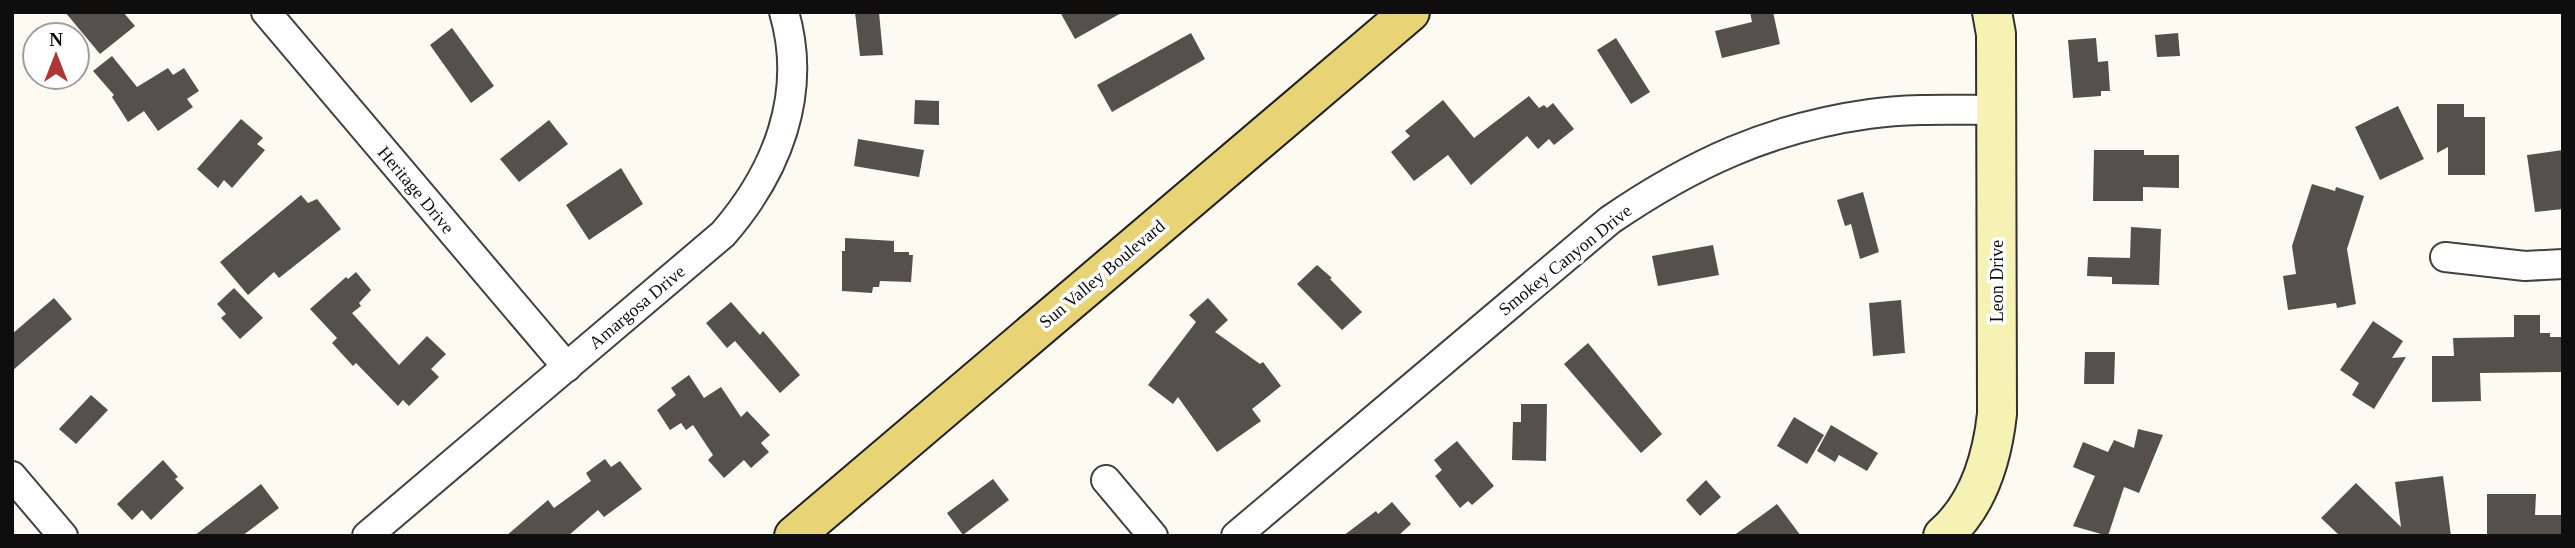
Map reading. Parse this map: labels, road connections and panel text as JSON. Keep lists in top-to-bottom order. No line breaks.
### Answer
{"streets":{"main road":["Sun Valley Boulevard"],"street":["Heritage Drive","Smokey Canyon Drive","Leon Drive","Amargosa Drive"]},"crossings":[["Heritage Drive","Amargosa Drive"],["Smokey Canyon Drive","Leon Drive"]],"north":"top"}
